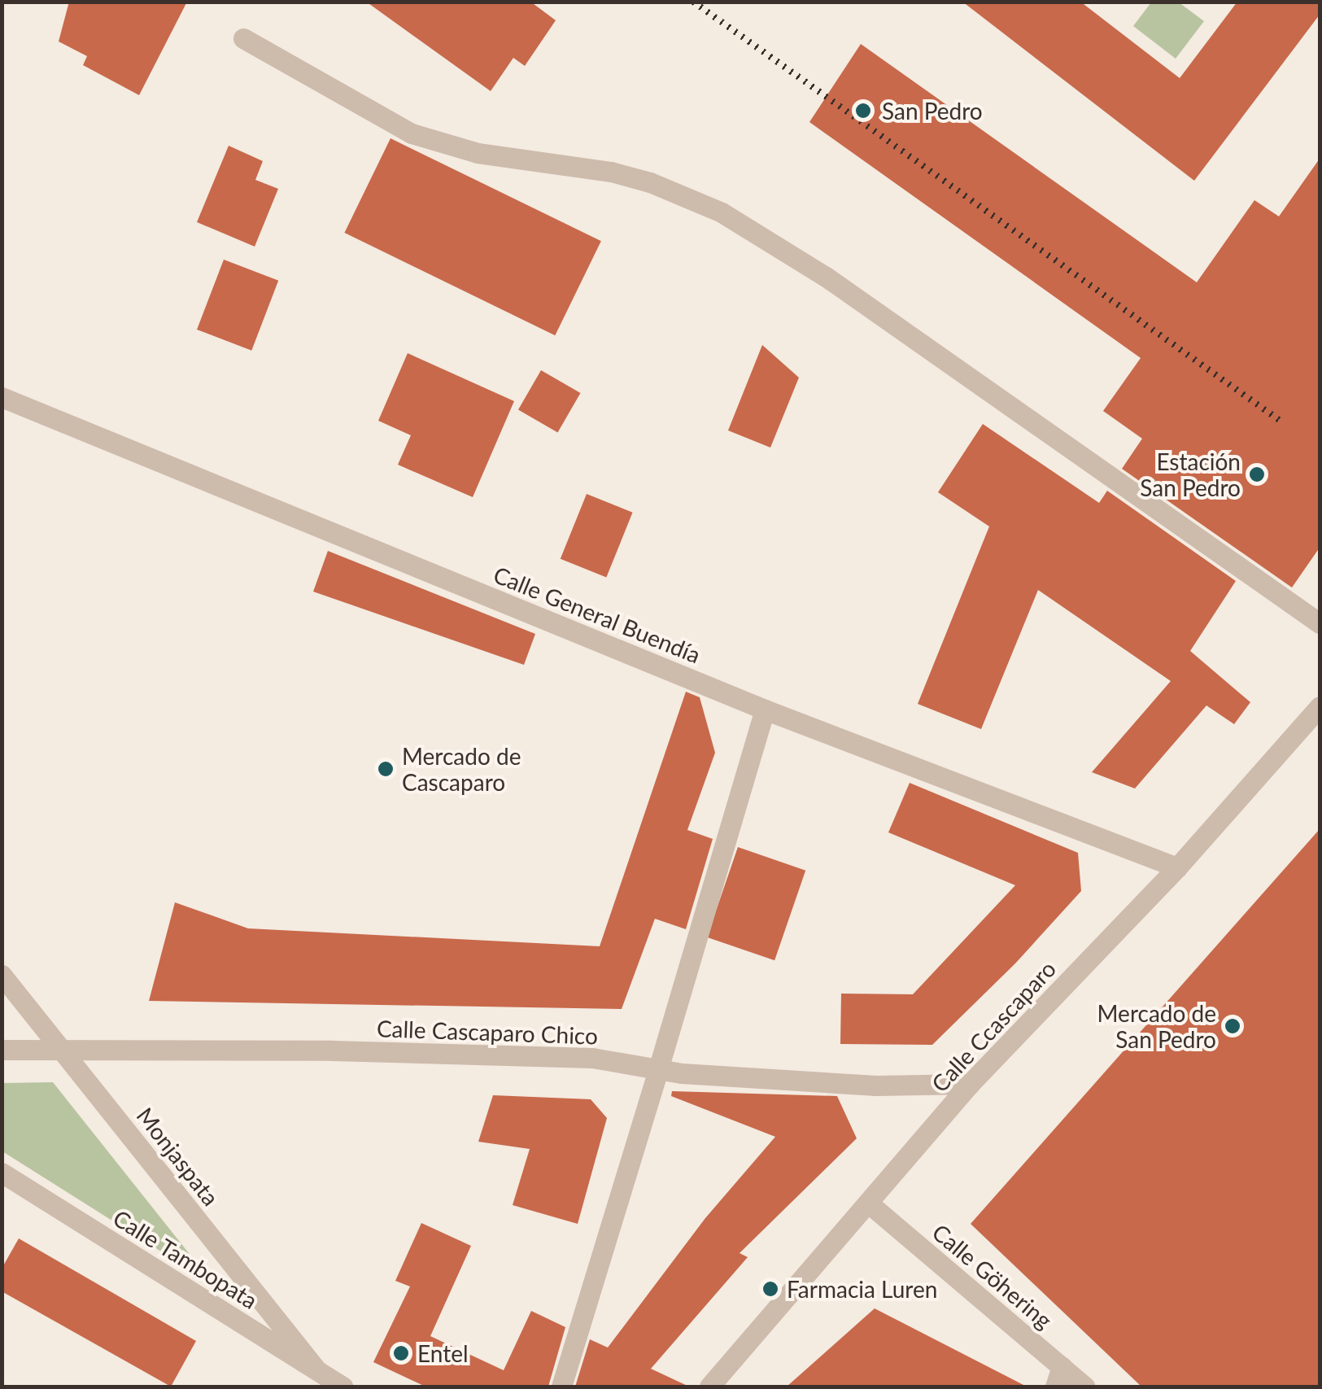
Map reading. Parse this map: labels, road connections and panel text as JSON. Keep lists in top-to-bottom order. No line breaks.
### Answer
{"streets":{"street":["Calle General Buendía","Calle Ccascaparo","Calle Cascaparo Chico","Monjaspata","Calle Tambopata","Calle Göhering"]},"crossings":[["Calle General Buendía","Calle Ccascaparo"],["Calle Ccascaparo","Calle Cascaparo Chico"],["Calle Ccascaparo","Calle Göhering"],["Calle Cascaparo Chico","Monjaspata"],["Monjaspata","Calle Tambopata"]],"places":["San Pedro","Estación San Pedro","Mercado de Cascaparo","Mercado de San Pedro","Farmacia Luren","Entel"]}
